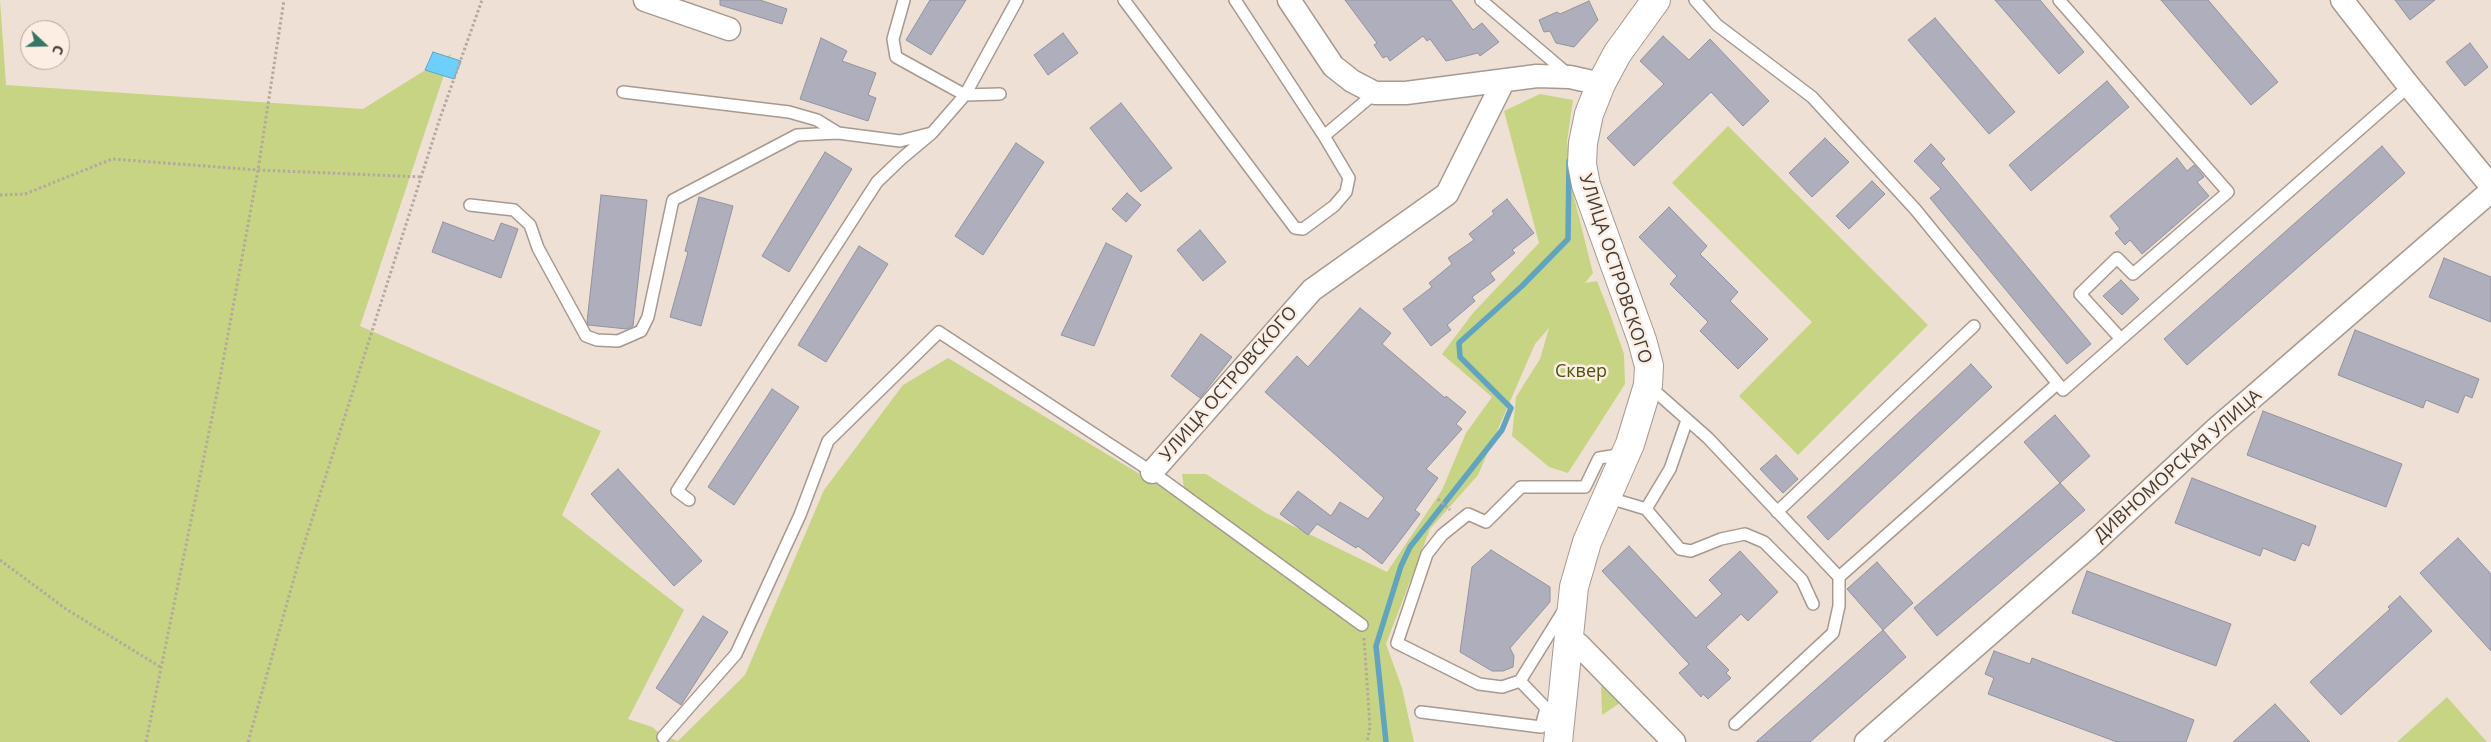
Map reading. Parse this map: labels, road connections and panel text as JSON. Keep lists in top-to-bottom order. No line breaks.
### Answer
{"streets":{"street":["УЛИЦА ОСТРОВСКОГО","ДИВНОМОРСКАЯ УЛИЦА"]},"parks":["Сквер"],"north":"right"}
